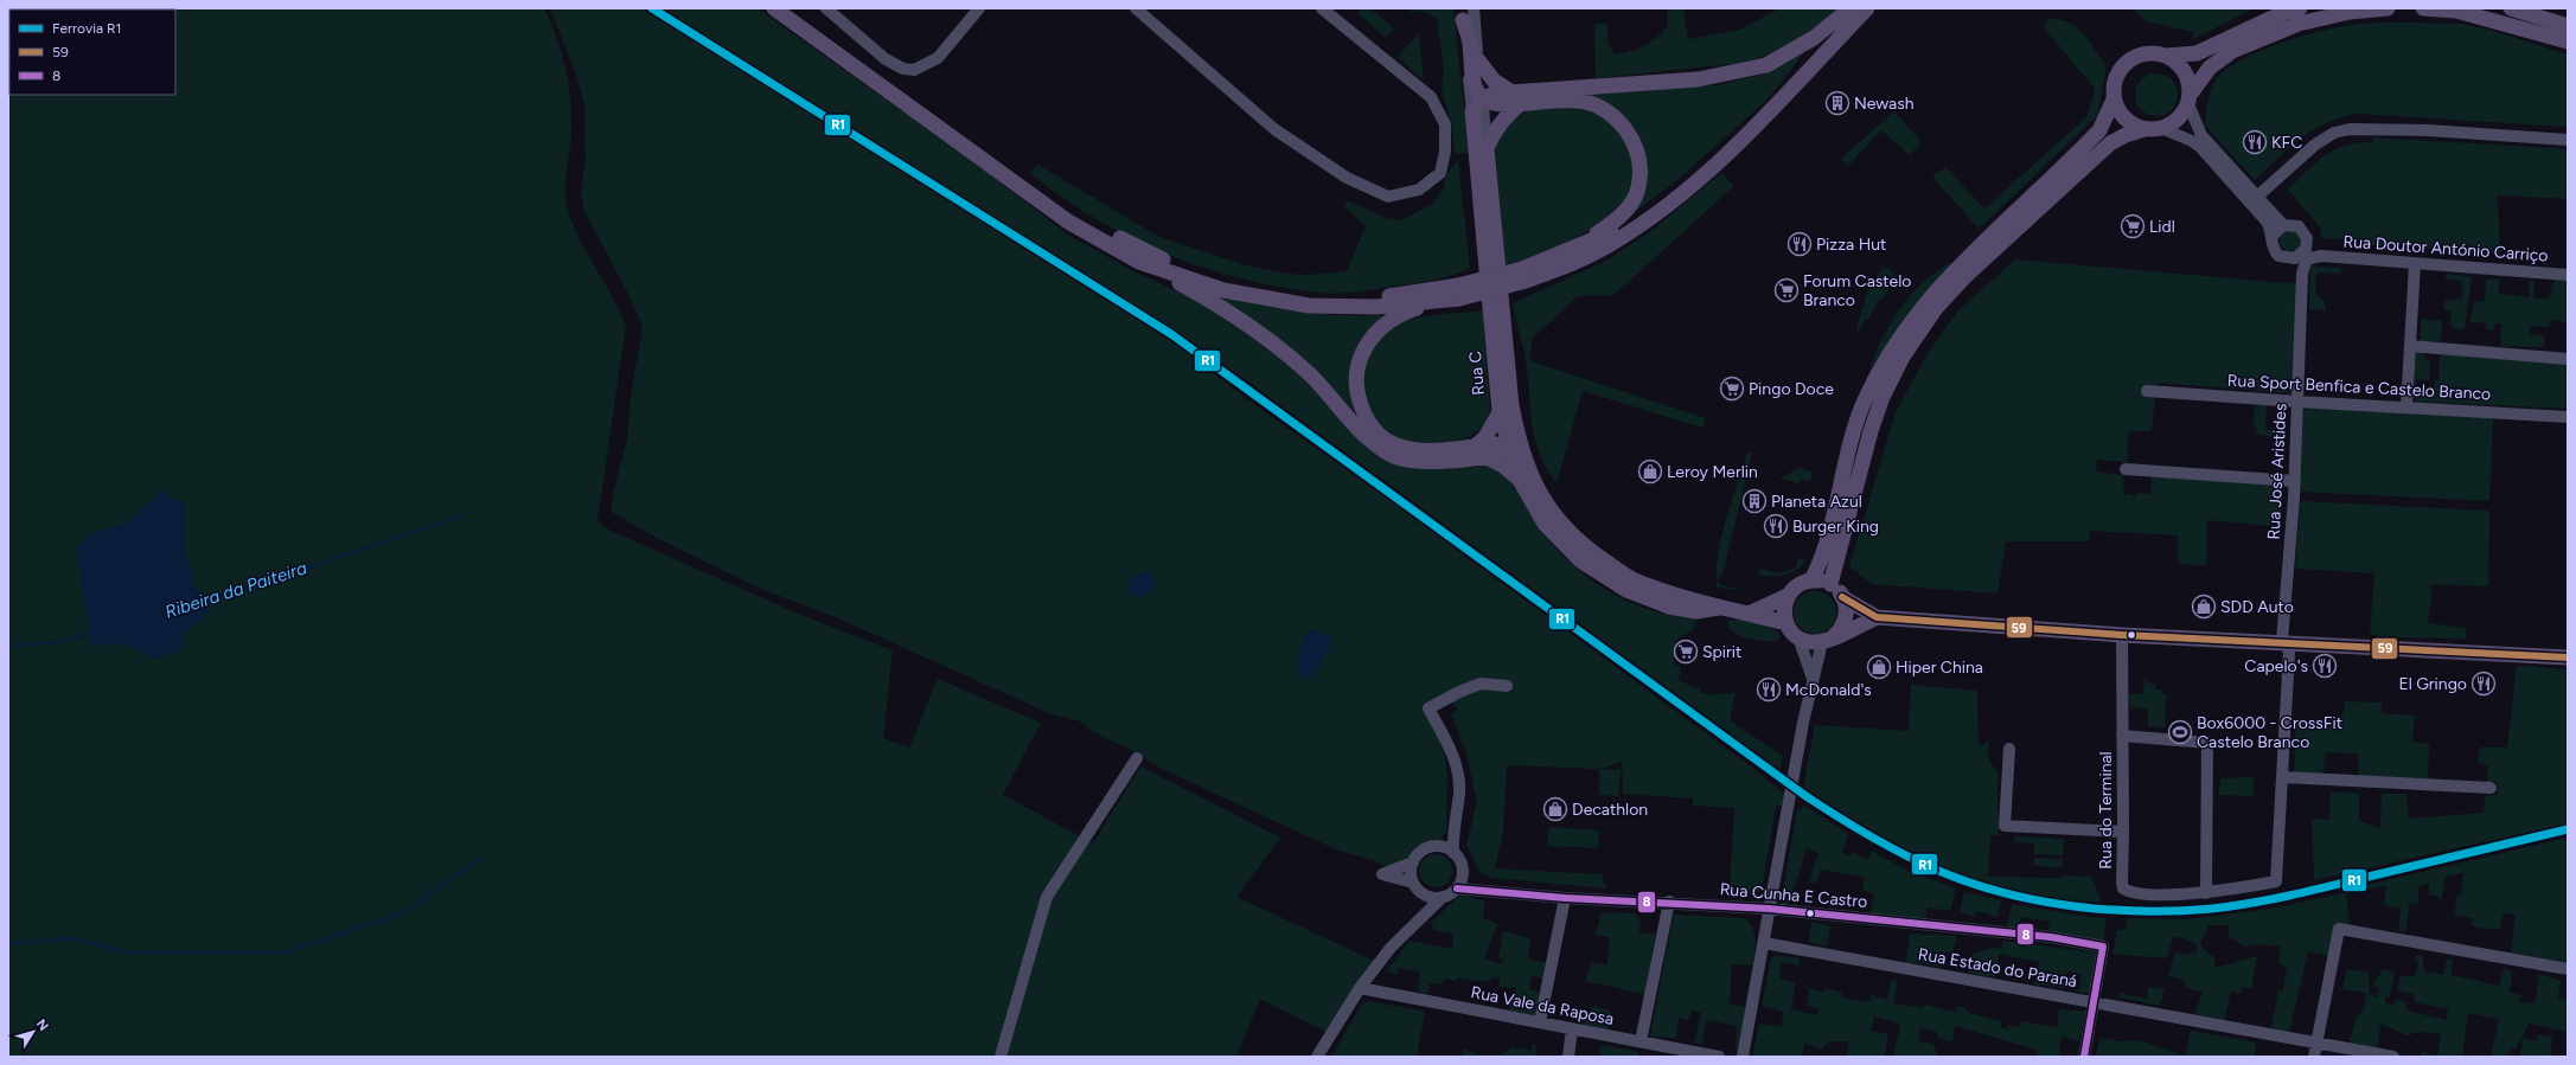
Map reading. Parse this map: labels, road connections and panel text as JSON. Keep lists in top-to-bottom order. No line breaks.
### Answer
{"streets":{"main road":["Rua C"],"street":["Rua Doutor António Carriço","Rua Sport Benfica e Castelo Branco","Rua José Aristides","Rua do Terminal","Rua Cunha E Castro","Rua Estado do Paraná","Rua Vale da Raposa"]},"crossings":[["Rua Doutor António Carriço","Rua José Aristides"],["Rua Sport Benfica e Castelo Branco","Rua José Aristides"],["Rua José Aristides","Rua do Terminal"],["Rua Cunha E Castro","Rua Estado do Paraná"]],"water":["Ribeira da Paiteira"],"places":{"building":["Newash","Planeta Azul"],"restaurant":["KFC","Pizza Hut","Burger King","Capelo's","El Gringo","McDonald's"],"supermarket":["Lidl","Forum Castelo Branco","Pingo Doce","Spirit"],"shop":["Leroy Merlin","SDD Auto","Hiper China","Decathlon"],"sports":["Box6000 - CrossFit Castelo Branco"]},"lines":["rail line R1","transit line 59","transit line 8"],"legend":["Ferrovia R1","59","8"],"north":"top right"}
